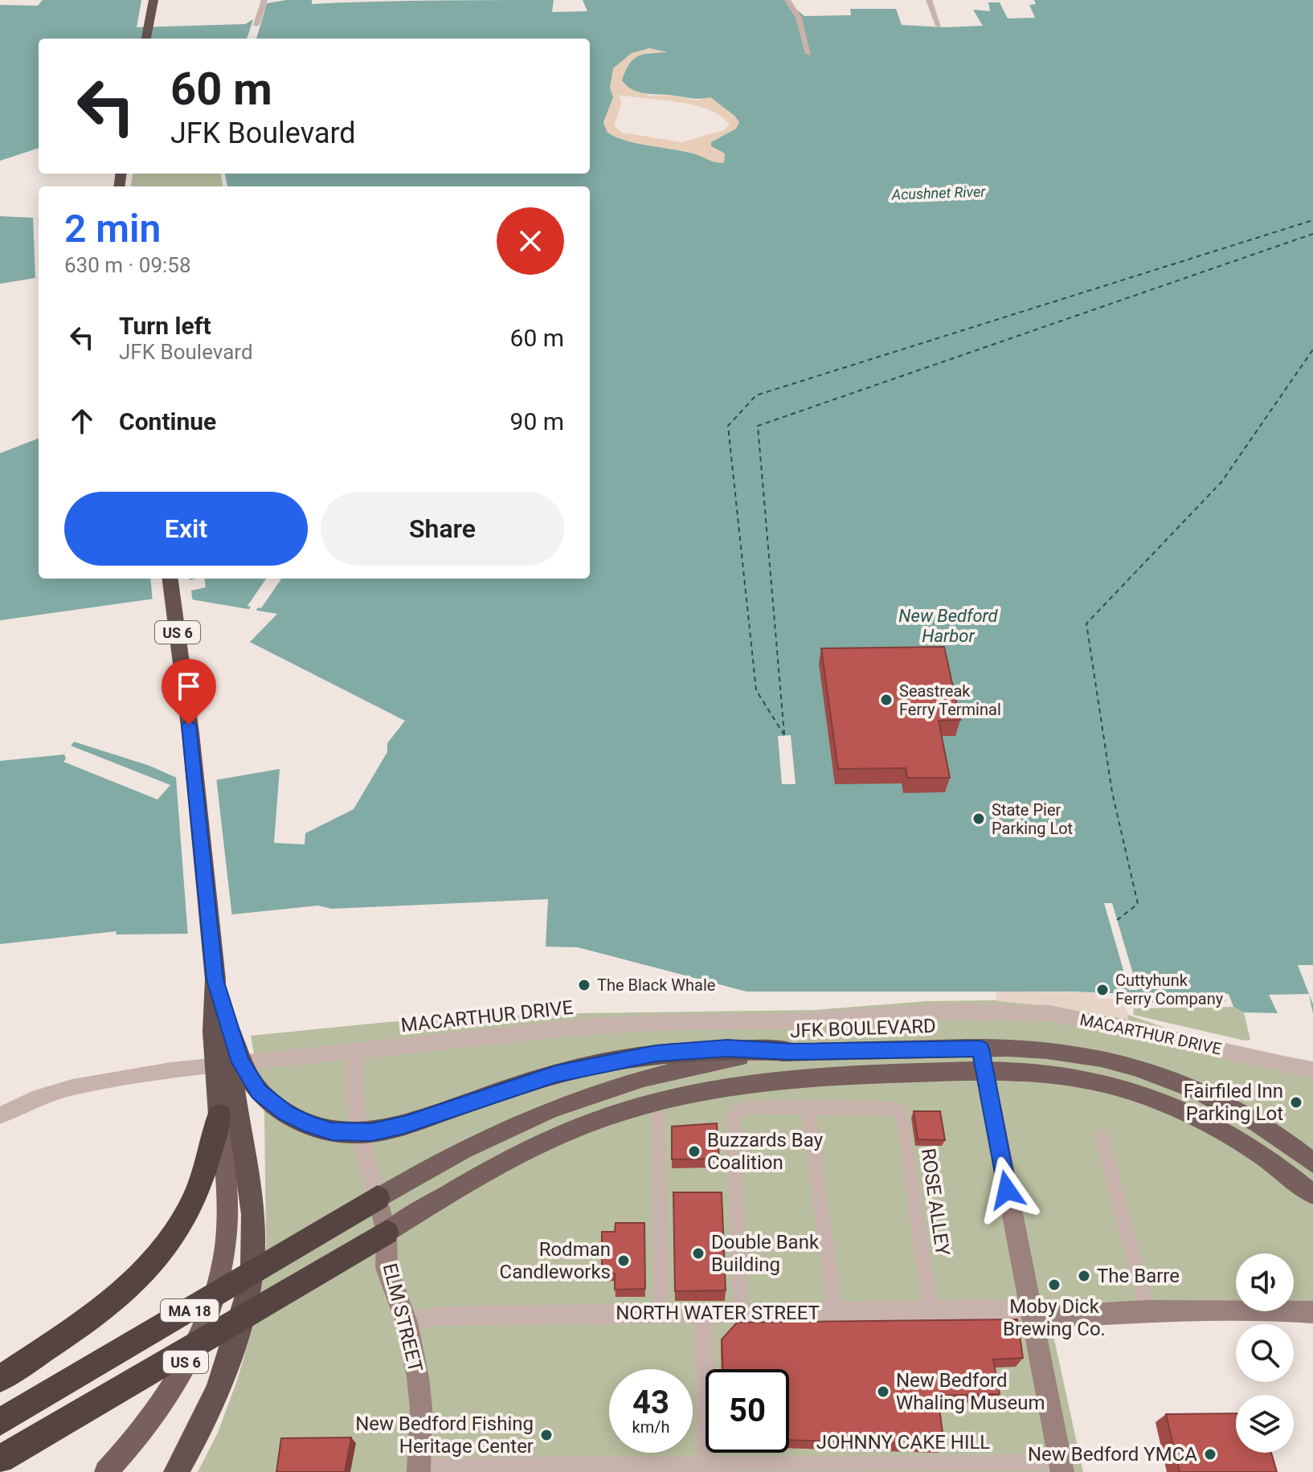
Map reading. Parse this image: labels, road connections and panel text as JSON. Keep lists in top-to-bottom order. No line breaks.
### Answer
{"streets":{"highway":["US 6","MA 18"],"main road":["JFK BOULEVARD","ELM STREET"],"street":["MACARTHUR DRIVE","ROSE ALLEY","NORTH WATER STREET","JOHNNY CAKE HILL"]},"crossings":[["MACARTHUR DRIVE","ELM STREET"],["JFK BOULEVARD","MA 18"],["JFK BOULEVARD","ELM STREET"],["ROSE ALLEY","NORTH WATER STREET"],["MA 18","ELM STREET"],["NORTH WATER STREET","ELM STREET"],["ELM STREET","JOHNNY CAKE HILL"]],"water":["Acushnet River","New Bedford Harbor"],"places":["Seastreak Ferry Terminal","State Pier Parking Lot","The Black Whale","Cuttyhunk Ferry Company","Fairfiled Inn Parking Lot","Buzzards Bay Coalition","Double Bank Building","Rodman Candleworks","The Barre","Moby Dick Brewing Co.","New Bedford Whaling Museum","New Bedford Fishing Heritage Center","New Bedford YMCA"],"page":{"turn":["60 m","JFK Boulevard"],"heading":["2 min","630 m · 09:58"],"list":[{"name":"Turn left","note":"JFK Boulevard","value":"60 m"},{"name":"Continue","value":"90 m"}],"buttons":["Exit","Share"],"speed":"43 km/h","limit":"50"}}
